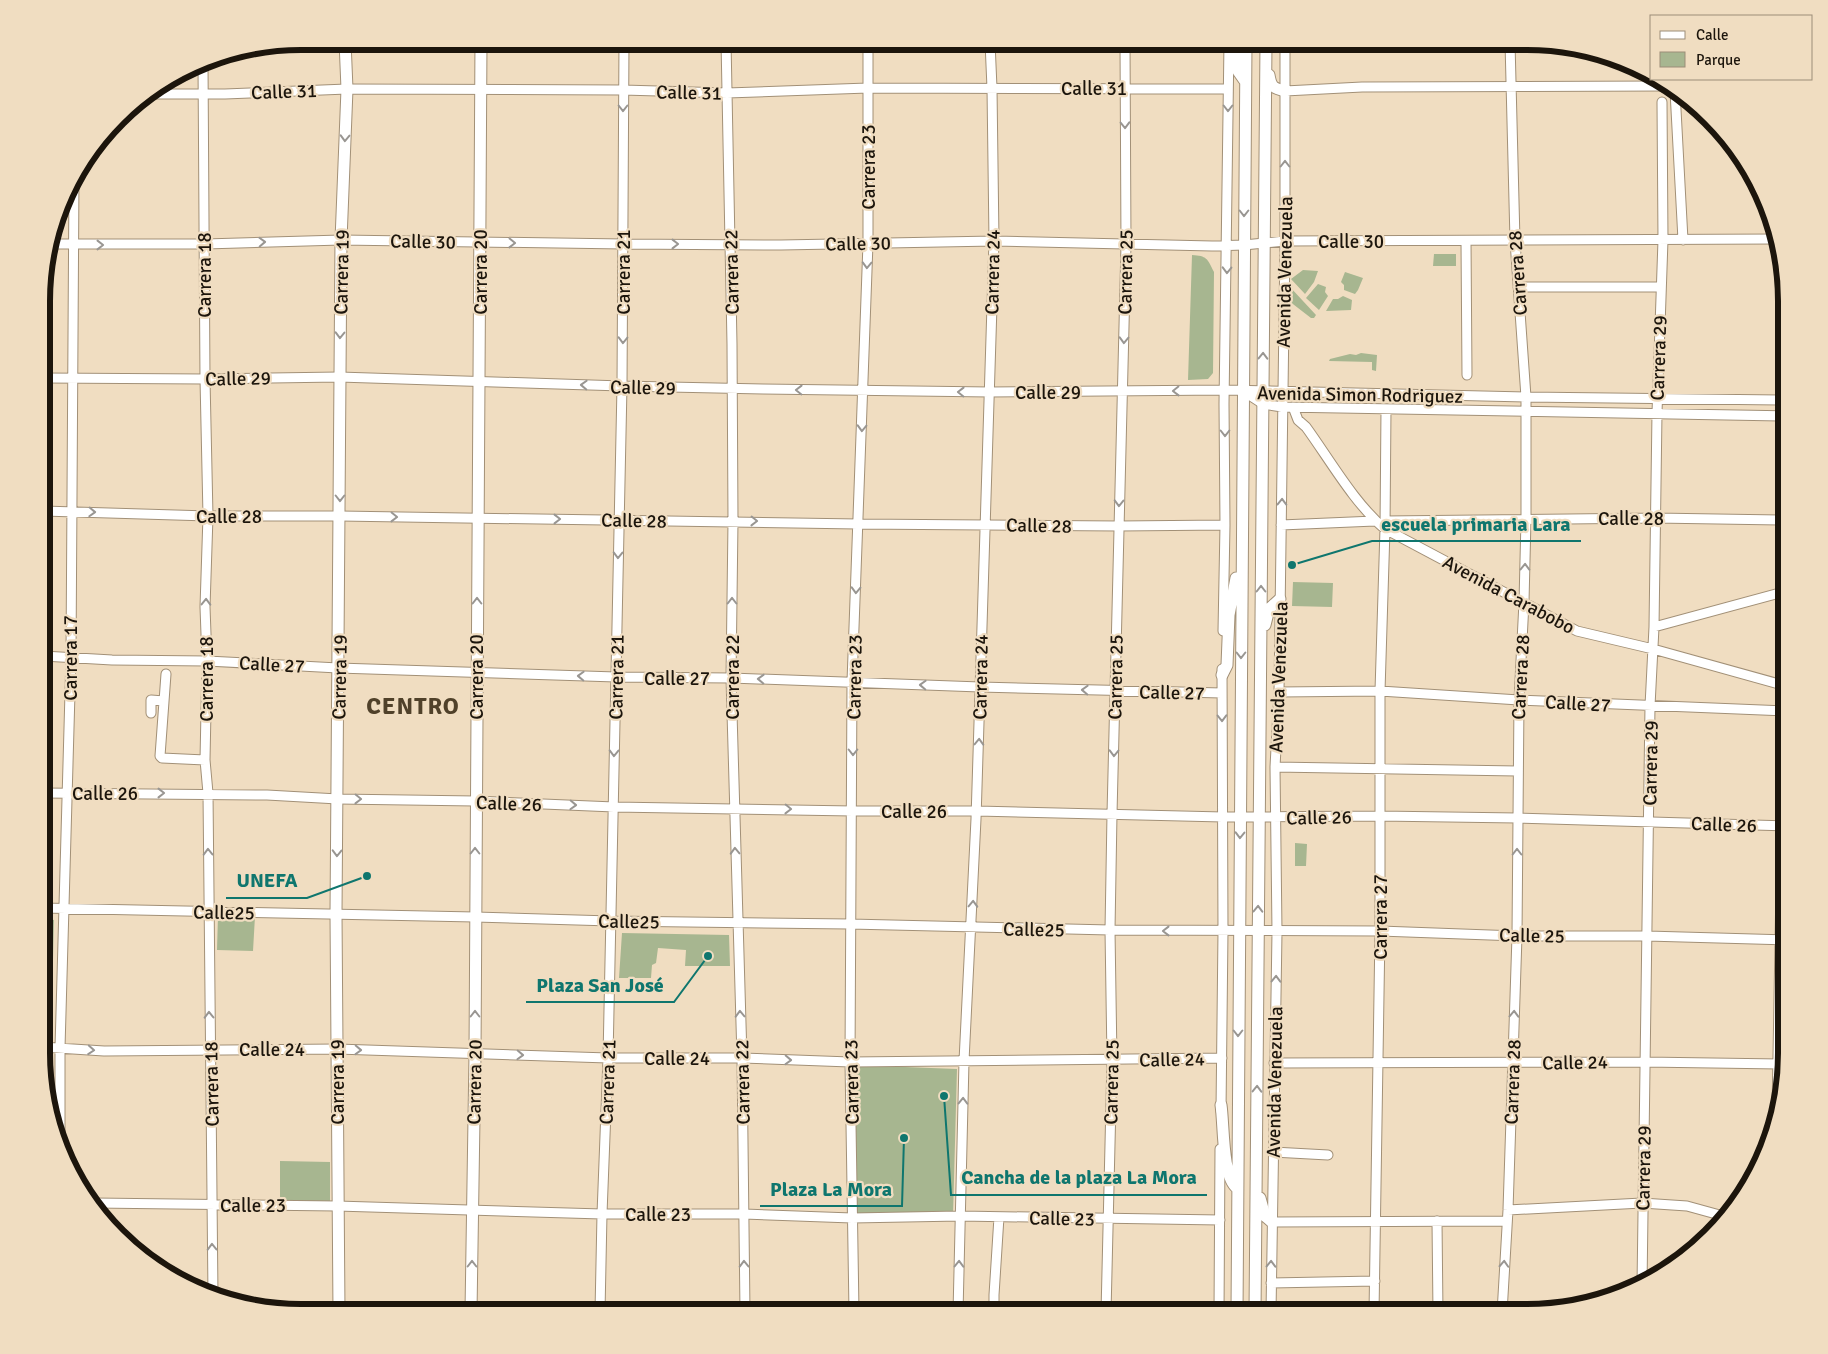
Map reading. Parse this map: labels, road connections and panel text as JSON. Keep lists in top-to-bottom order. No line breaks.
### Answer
{"streets":{"street":["Calle 31","Carrera 23","Calle 30","Carrera 19","Carrera 20","Carrera 21","Carrera 22","Carrera 24","Carrera 25","Avenida Venezuela","Carrera 28","Carrera 18","Carrera 29","Calle 29","Avenida Simon Rodriguez","Calle 28","Avenida Carabobo","Carrera 17","Calle 27","Calle 26","Calle25","Carrera 27","Calle 25","Calle 24","Calle 23"]},"crossings":[["Calle 31","Carrera 23"],["Calle 31","Carrera 19"],["Calle 31","Carrera 20"],["Calle 31","Carrera 21"],["Calle 31","Carrera 22"],["Calle 31","Carrera 24"],["Calle 31","Carrera 25"],["Calle 31","Carrera 18"],["Carrera 23","Calle 30"],["Carrera 23","Calle 29"],["Carrera 23","Calle 28"],["Carrera 23","Calle 27"],["Carrera 23","Calle 26"],["Carrera 23","Calle25"],["Carrera 23","Calle 24"],["Carrera 23","Calle 23"],["Calle 30","Carrera 19"],["Calle 30","Carrera 20"],["Calle 30","Carrera 21"],["Calle 30","Carrera 22"],["Calle 30","Carrera 24"],["Calle 30","Carrera 25"],["Calle 30","Avenida Venezuela"],["Calle 30","Carrera 28"],["Calle 30","Carrera 18"],["Calle 30","Carrera 29"],["Calle 30","Carrera 17"],["Carrera 19","Calle 29"],["Carrera 19","Calle 28"],["Carrera 19","Calle 27"],["Carrera 19","Calle 26"],["Carrera 19","Calle25"],["Carrera 19","Calle 24"],["Carrera 19","Calle 23"],["Carrera 20","Calle 29"],["Carrera 20","Calle 28"],["Carrera 20","Calle 27"],["Carrera 20","Calle 26"],["Carrera 20","Calle25"],["Carrera 20","Calle 24"],["Carrera 20","Calle 23"],["Carrera 21","Calle 29"],["Carrera 21","Calle 28"],["Carrera 21","Calle 27"],["Carrera 21","Calle 26"],["Carrera 21","Calle25"],["Carrera 21","Calle 24"],["Carrera 21","Calle 23"],["Carrera 22","Calle 29"],["Carrera 22","Calle 28"],["Carrera 22","Calle 27"],["Carrera 22","Calle 26"],["Carrera 22","Calle25"],["Carrera 22","Calle 24"],["Carrera 22","Calle 23"],["Carrera 24","Calle 29"],["Carrera 24","Calle 28"],["Carrera 24","Calle 27"],["Carrera 24","Calle 26"],["Carrera 24","Calle25"],["Carrera 24","Calle 24"],["Carrera 24","Calle 23"],["Carrera 25","Calle 29"],["Carrera 25","Calle 28"],["Carrera 25","Calle 27"],["Carrera 25","Calle 26"],["Carrera 25","Calle25"],["Carrera 25","Calle 24"],["Carrera 25","Calle 23"],["Avenida Venezuela","Calle 29"],["Avenida Venezuela","Avenida Simon Rodriguez"],["Avenida Venezuela","Calle 27"],["Avenida Venezuela","Calle 26"],["Avenida Venezuela","Calle25"],["Avenida Venezuela","Calle 25"],["Avenida Venezuela","Calle 24"],["Carrera 28","Avenida Simon Rodriguez"],["Carrera 28","Calle 28"],["Carrera 28","Avenida Carabobo"],["Carrera 28","Calle 27"],["Carrera 28","Calle 26"],["Carrera 28","Calle 25"],["Carrera 28","Calle 24"],["Carrera 18","Calle 29"],["Carrera 18","Calle 28"],["Carrera 18","Calle 27"],["Carrera 18","Calle 26"],["Carrera 18","Calle25"],["Carrera 18","Calle 24"],["Carrera 18","Calle 23"],["Carrera 29","Avenida Simon Rodriguez"],["Carrera 29","Calle 28"],["Carrera 29","Avenida Carabobo"],["Carrera 29","Calle 27"],["Carrera 29","Calle 26"],["Carrera 29","Calle 25"],["Carrera 29","Calle 24"],["Calle 29","Avenida Simon Rodriguez"],["Calle 29","Carrera 17"],["Avenida Simon Rodriguez","Avenida Carabobo"],["Avenida Simon Rodriguez","Carrera 27"],["Calle 28","Avenida Carabobo"],["Calle 28","Carrera 17"],["Calle 28","Carrera 27"],["Avenida Carabobo","Carrera 27"],["Carrera 17","Calle 27"],["Carrera 17","Calle 26"],["Carrera 17","Calle25"],["Carrera 17","Calle 24"],["Calle 27","Carrera 27"],["Calle 26","Carrera 27"],["Calle25","Calle 25"],["Carrera 27","Calle 25"],["Carrera 27","Calle 24"]],"one_way":["Carrera 23","Carrera 19","Carrera 20","Carrera 21","Carrera 22","Carrera 24","Carrera 25","Carrera 18","Calle 29"],"districts":["CENTRO"],"places":["escuela primaria Lara","UNEFA","Plaza San José","Cancha de la plaza La Mora","Plaza La Mora"],"legend":["Calle","Parque"]}
